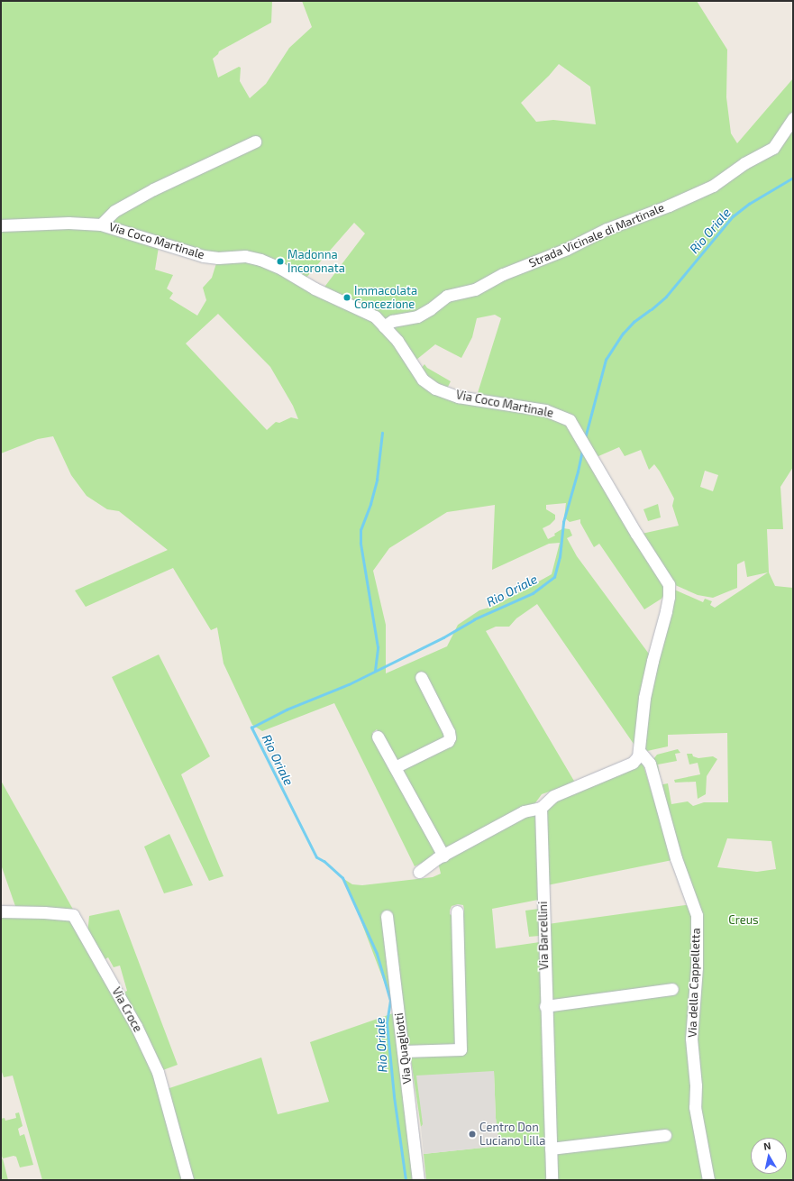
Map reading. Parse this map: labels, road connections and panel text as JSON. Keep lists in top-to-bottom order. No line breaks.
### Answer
{"streets":{"street":["Strada Vicinale di Martinale","Via Coco Martinale","Via Barcellini","Via della Cappelletta","Via Croce","Via Quagliotti"]},"crossings":[["Strada Vicinale di Martinale","Via Coco Martinale"],["Via Coco Martinale","Via della Cappelletta"]],"water":["Rio Oriale"],"parks":["Creus"],"places":["Madonna Incoronata","Immacolata Concezione","Centro Don Luciano Lilla"],"north":"top"}
